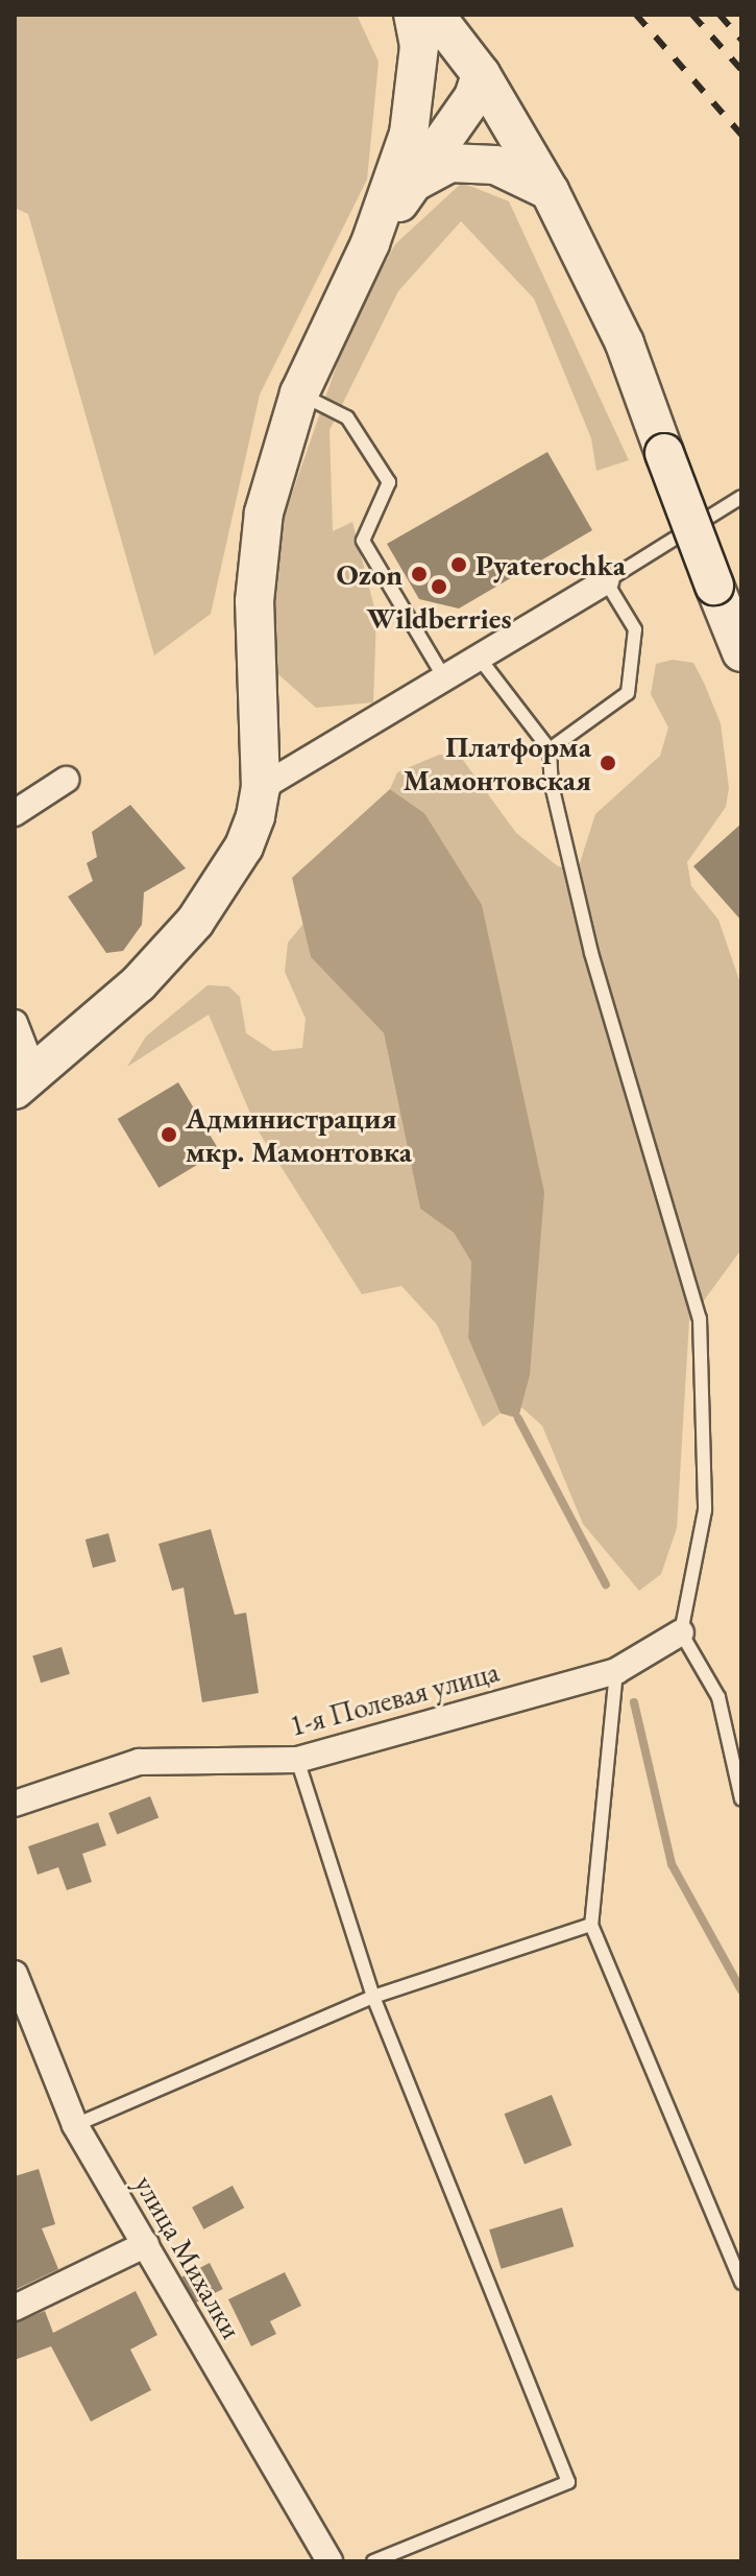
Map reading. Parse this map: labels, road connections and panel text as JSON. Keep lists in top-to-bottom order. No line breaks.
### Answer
{"streets":{"street":["1-я Полевая улица","улица Михалки"]},"places":["Pyaterochka","Ozon","Wildberries","Платформа Мамонтовская","Администрация мкр. Мамонтовка"]}
